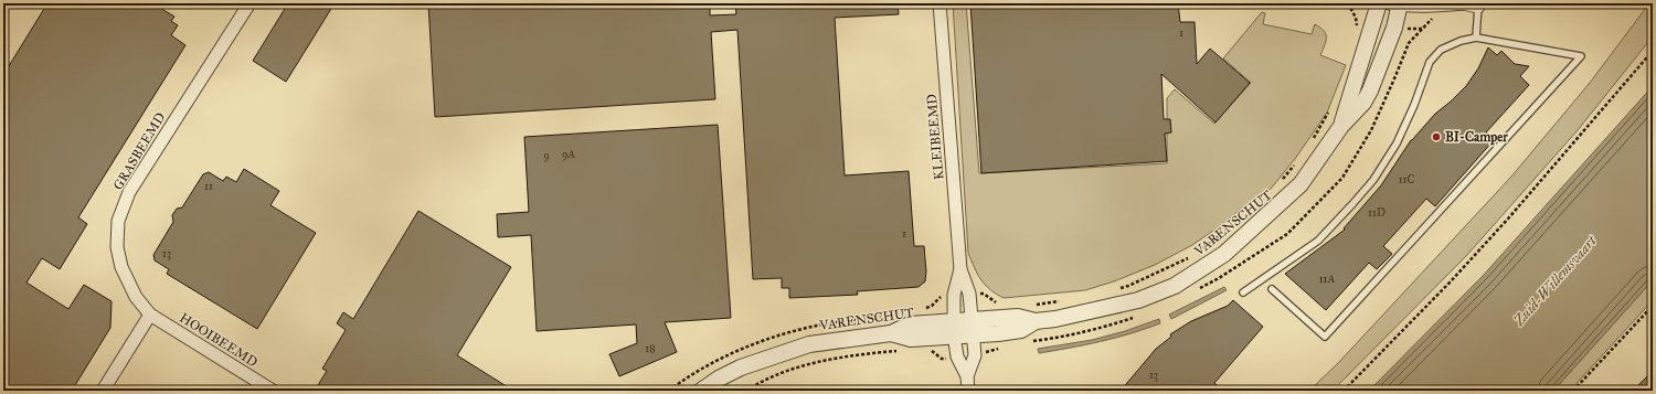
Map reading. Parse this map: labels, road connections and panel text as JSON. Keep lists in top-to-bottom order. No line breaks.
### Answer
{"streets":{"street":["KLEIBEEMD","GRASBEEMD","VARENSCHUT","HOOIBEEMD"]},"crossings":[["KLEIBEEMD","VARENSCHUT"],["GRASBEEMD","HOOIBEEMD"]],"water":["Zuid-Willemsvaart"],"places":["BI-Camper"],"house_numbers":["1","9A","9","11C","11","11D","1","13","11A","18","13"]}
